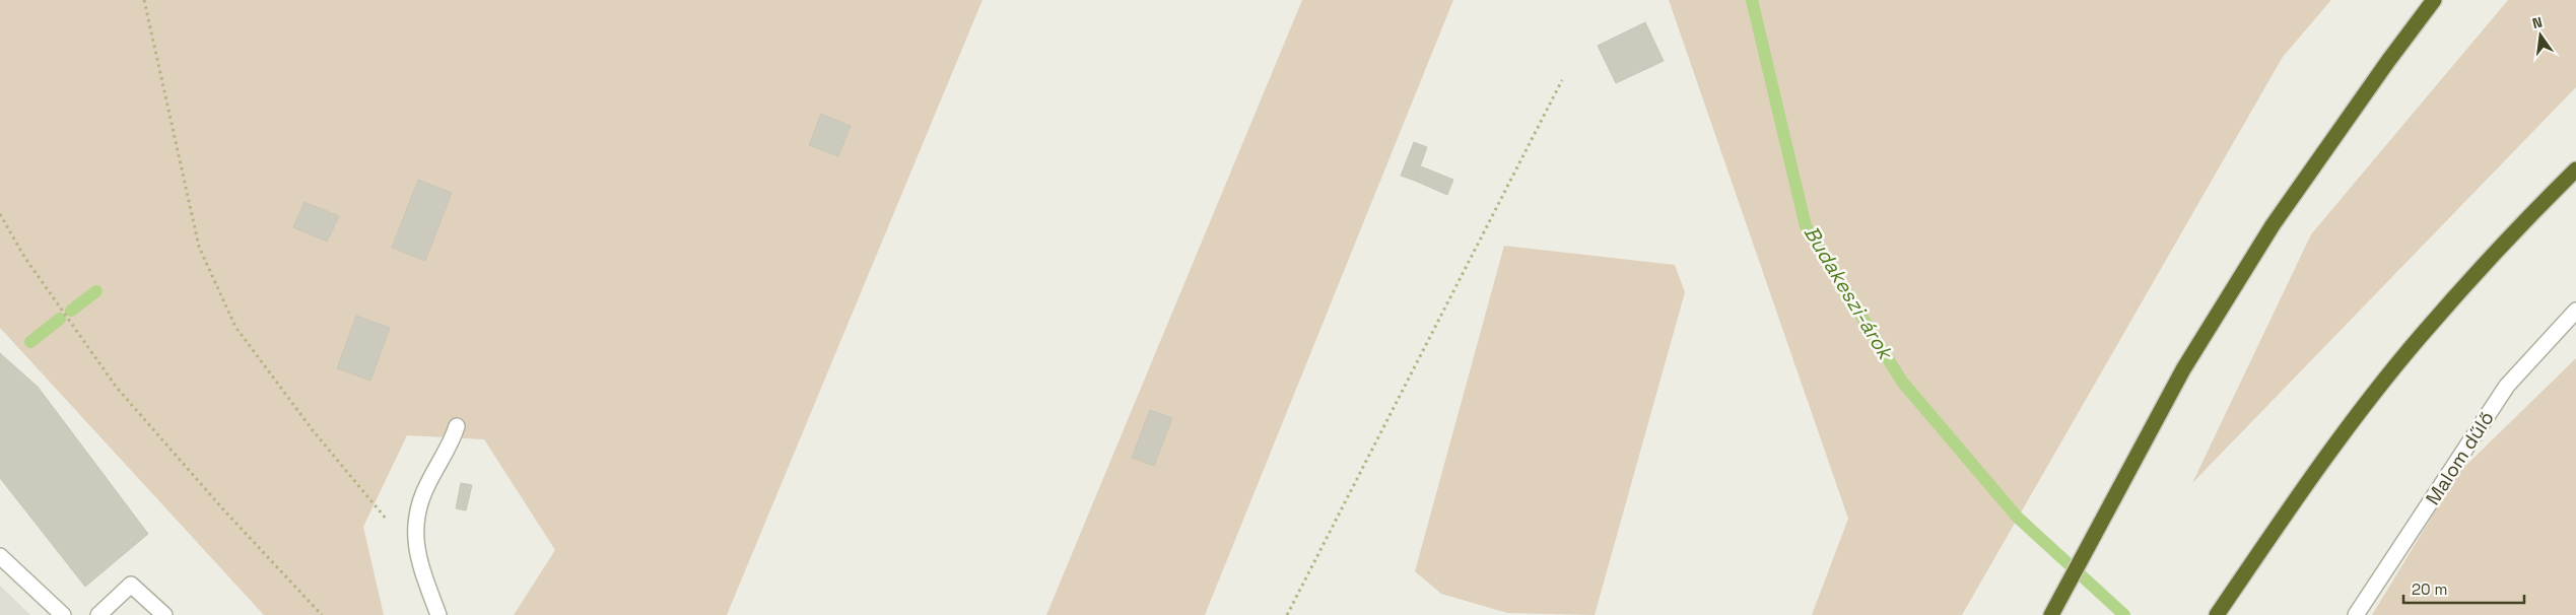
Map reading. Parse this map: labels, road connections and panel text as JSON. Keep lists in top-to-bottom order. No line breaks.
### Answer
{"streets":{"street":["Malom dűlő"]},"water":["Budakeszi-árok"],"scale_bar":"20 m","north":"top"}
